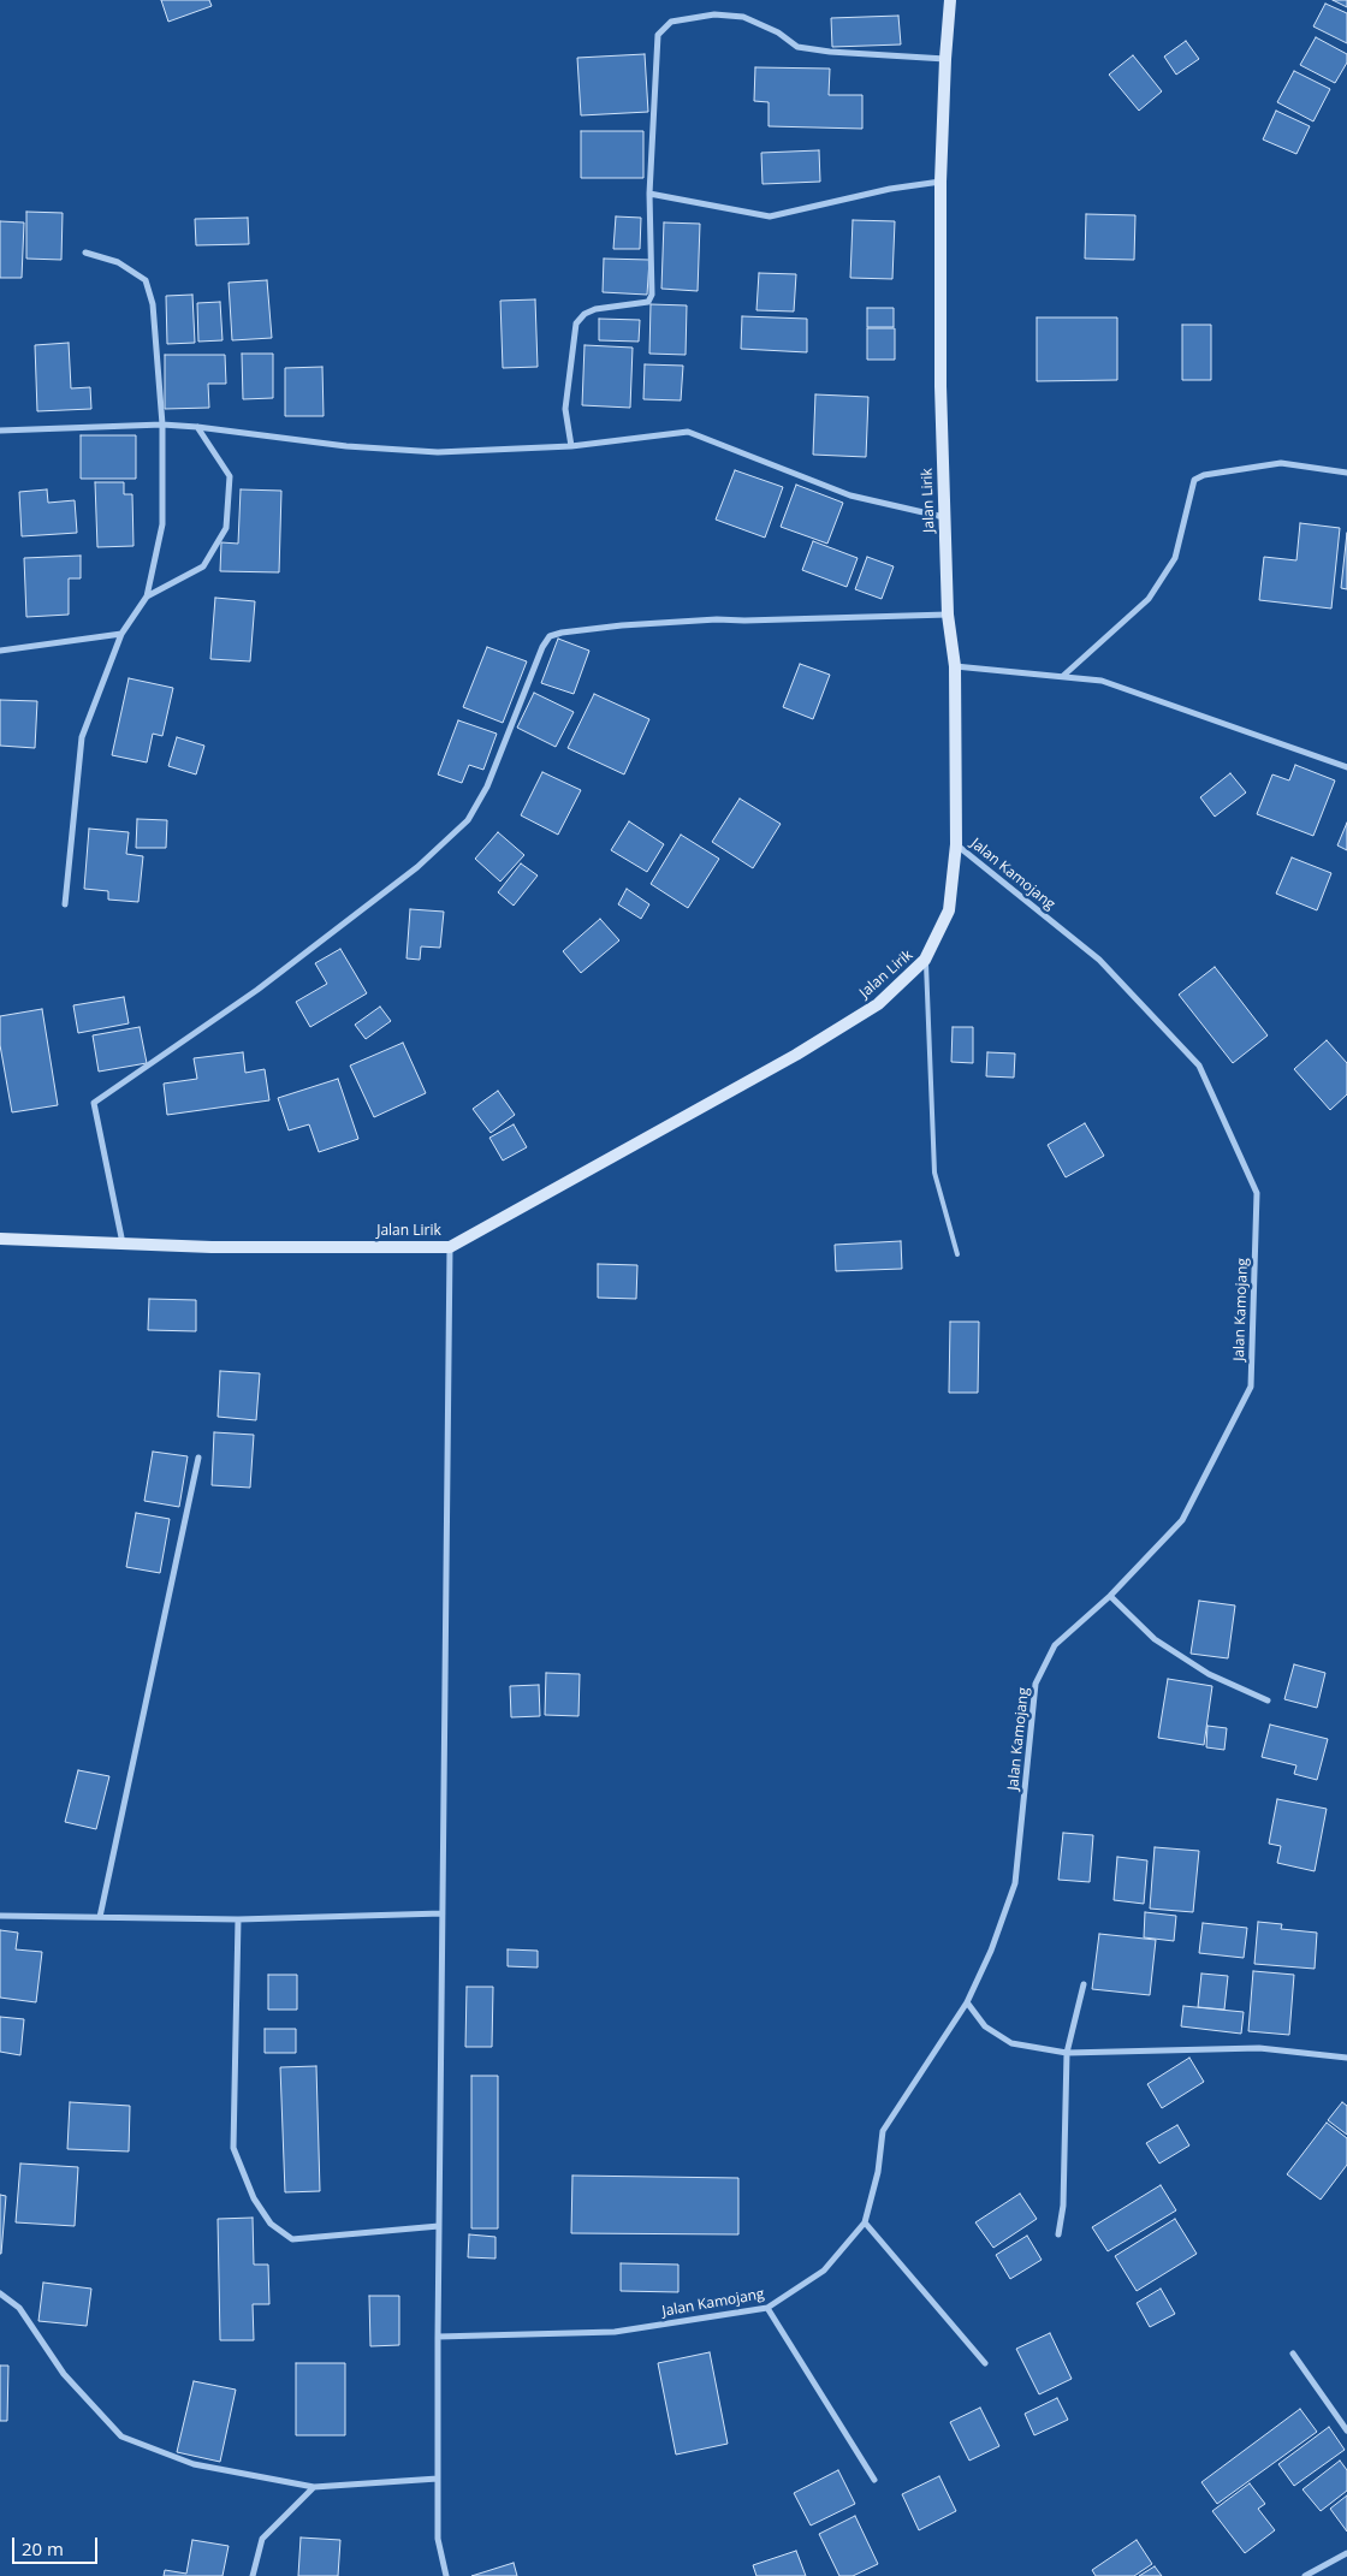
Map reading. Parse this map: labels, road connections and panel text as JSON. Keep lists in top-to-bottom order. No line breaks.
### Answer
{"streets":{"main road":["Jalan Lirik"],"street":["Jalan Kamojang"]},"crossings":[["Jalan Lirik","Jalan Kamojang"]],"scale_bar":"20 m"}
